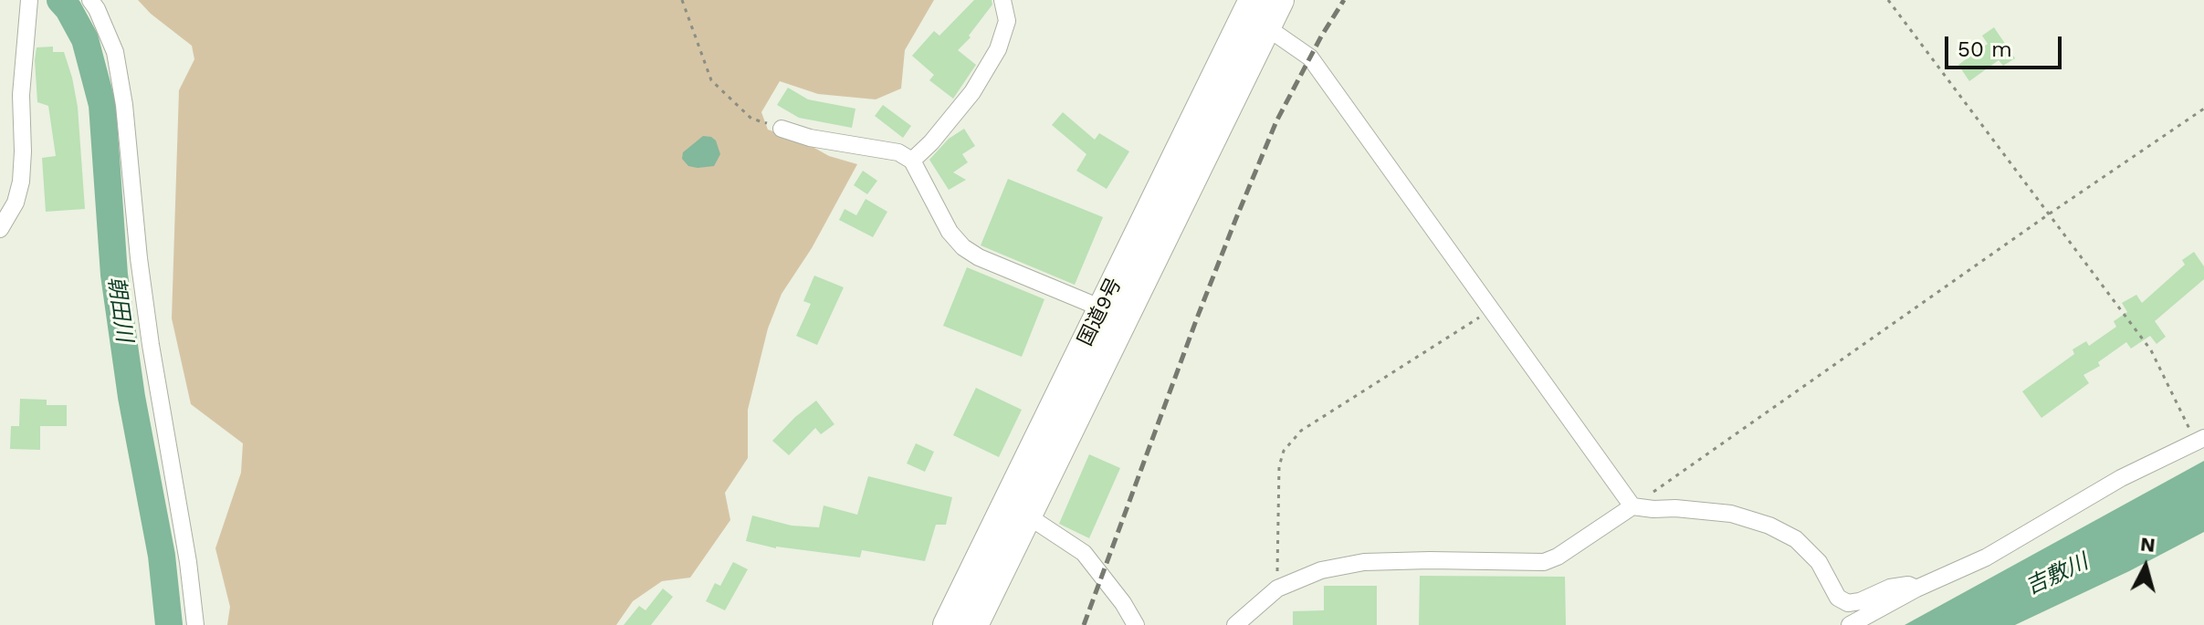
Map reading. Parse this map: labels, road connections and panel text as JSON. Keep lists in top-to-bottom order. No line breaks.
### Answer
{"streets":{"highway":["国道9号"]},"water":["朝田川","吉敷川"],"scale_bar":"50 m","north":"top"}
